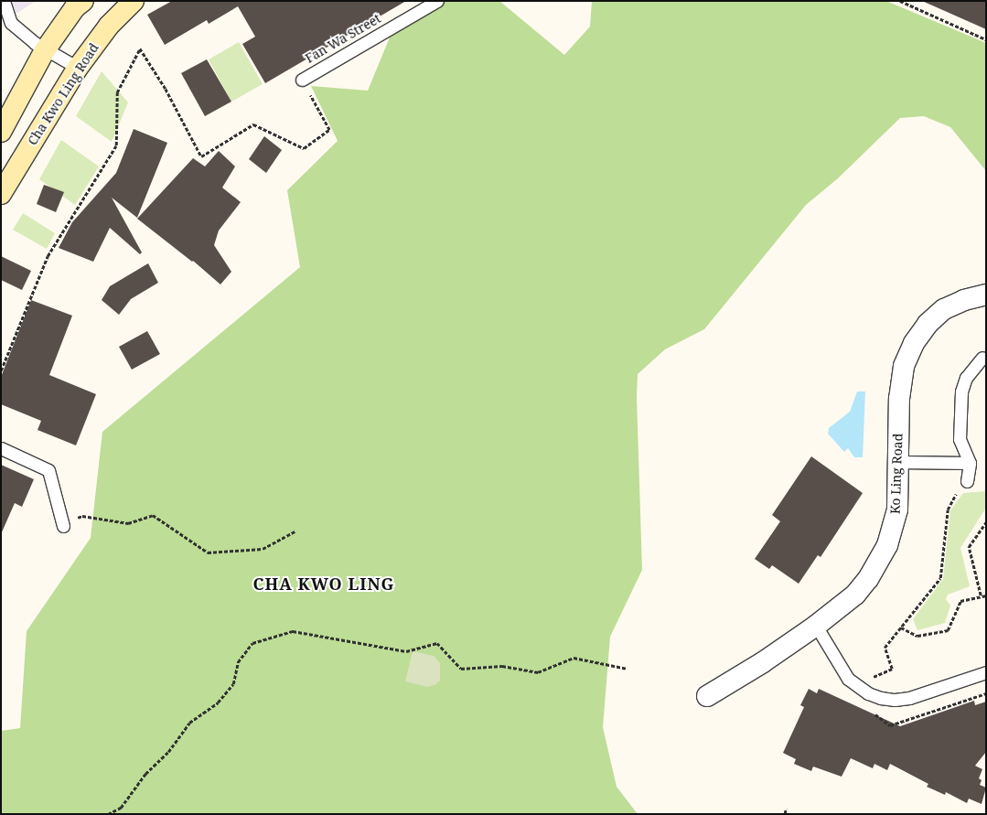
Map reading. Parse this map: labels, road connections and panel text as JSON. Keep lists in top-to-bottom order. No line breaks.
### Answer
{"streets":{"main road":["Cha Kwo Ling Road"],"street":["Ko Ling Road"],"lane":["Fan Wa Street"]},"districts":["CHA KWO LING"]}
